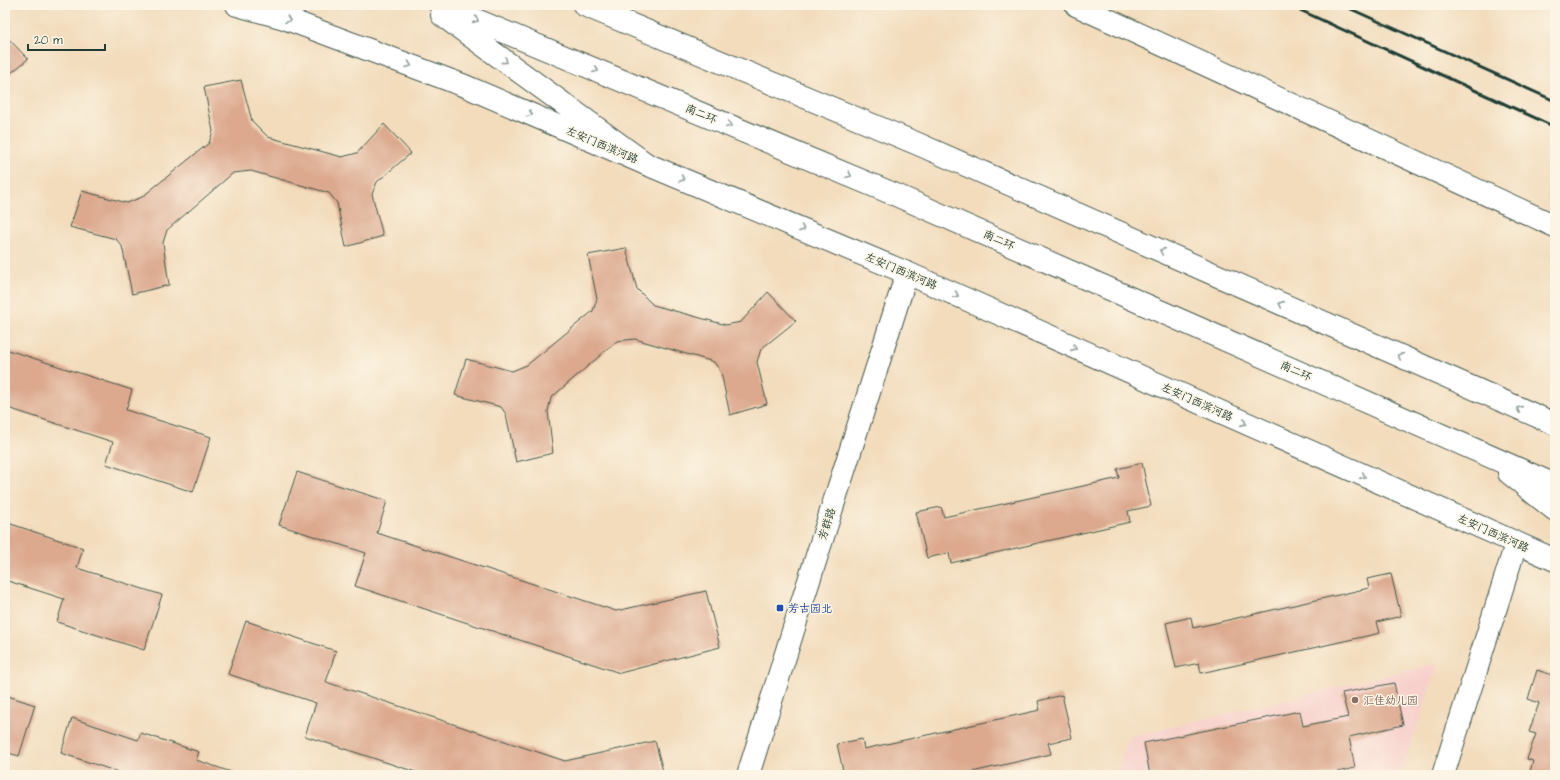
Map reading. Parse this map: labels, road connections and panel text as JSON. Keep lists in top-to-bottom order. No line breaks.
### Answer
{"streets":{"main road":["南二环","左安门西滨河路","芳群路"]},"crossings":[["左安门西滨河路","芳群路"]],"places":{"transit":["芳古园北"],"other":["汇佳幼儿园"]},"scale_bar":"20 m"}
